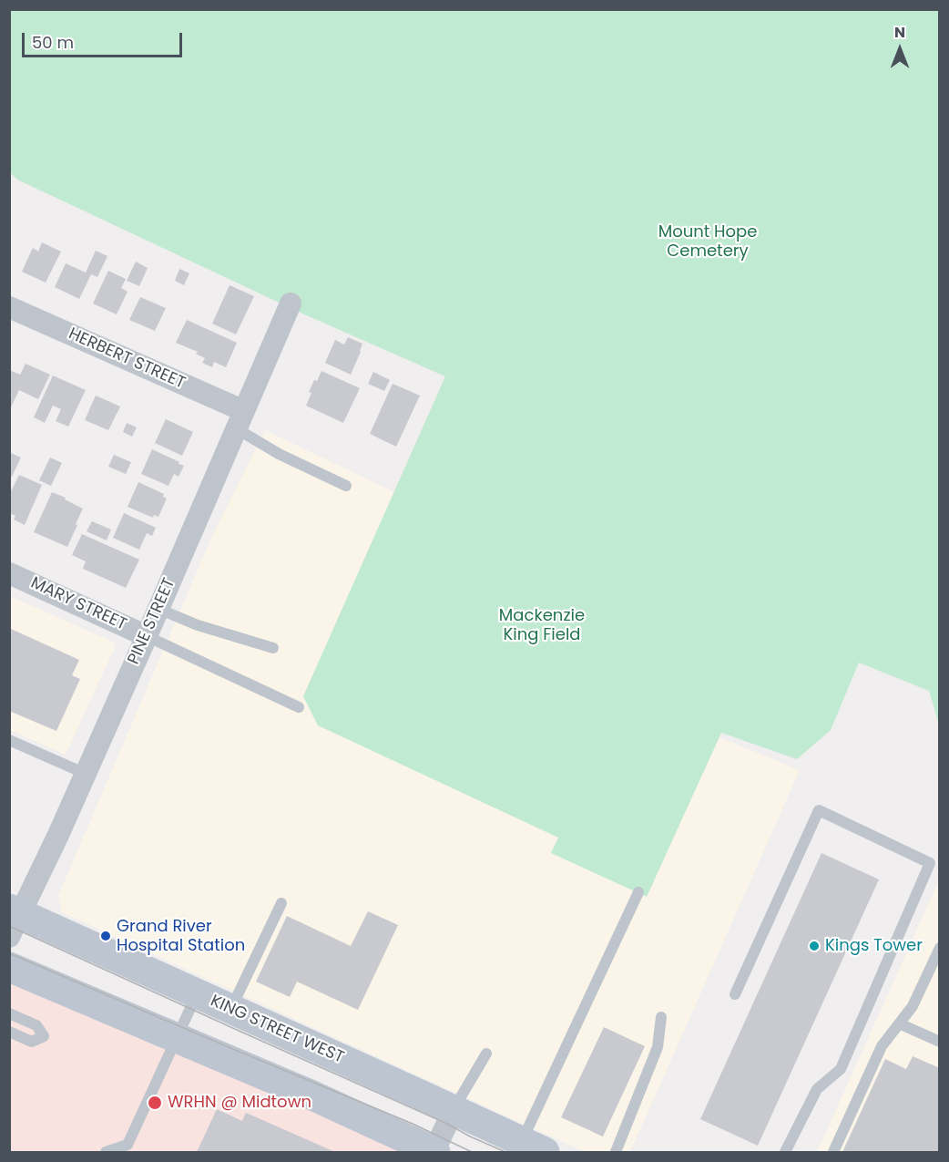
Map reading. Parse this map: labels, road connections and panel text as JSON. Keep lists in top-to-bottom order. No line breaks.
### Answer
{"streets":{"main road":["KING STREET WEST"],"street":["HERBERT STREET","MARY STREET","PINE STREET"]},"crossings":[["HERBERT STREET","PINE STREET"],["MARY STREET","PINE STREET"],["PINE STREET","KING STREET WEST"]],"parks":["Mount Hope Cemetery","Mackenzie King Field"],"places":["Grand River Hospital Station","Kings Tower","WRHN @ Midtown"],"scale_bar":"50 m","north":"top"}
